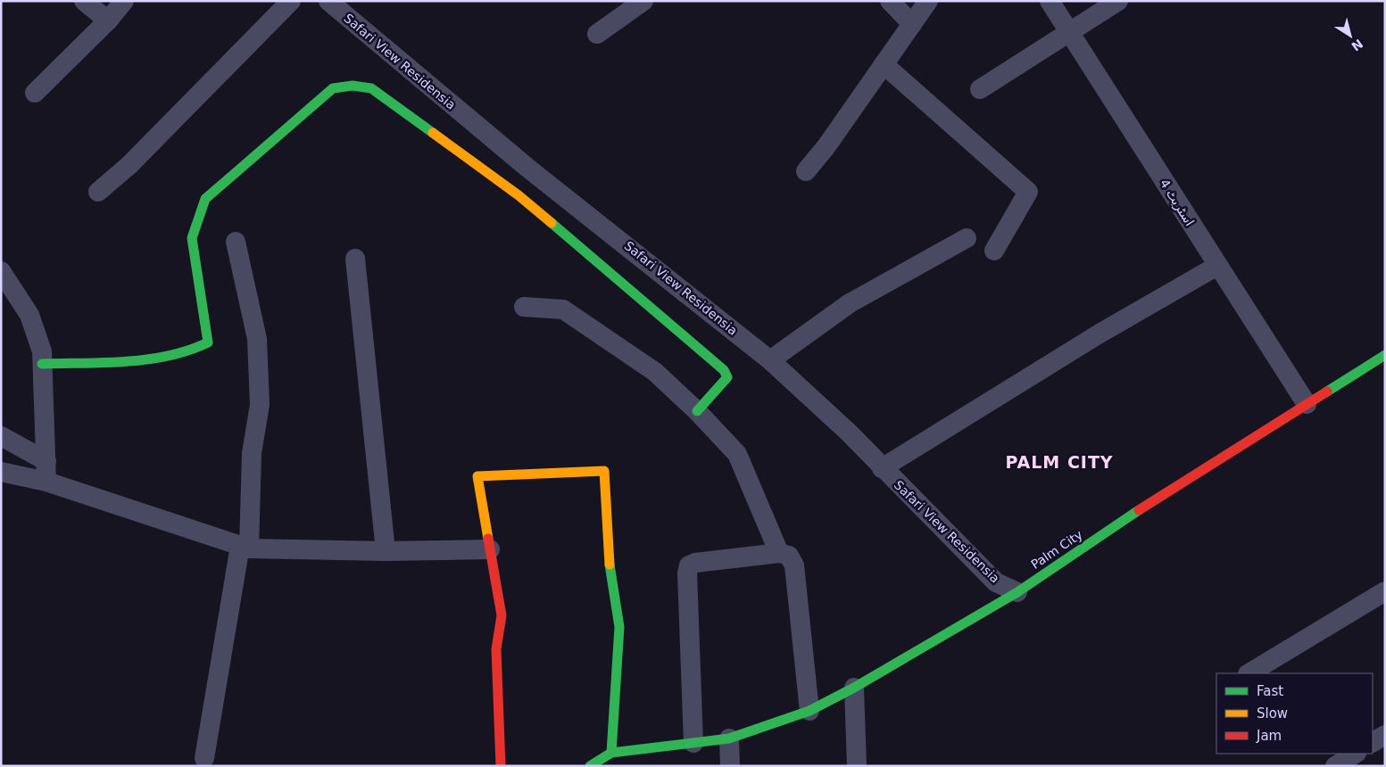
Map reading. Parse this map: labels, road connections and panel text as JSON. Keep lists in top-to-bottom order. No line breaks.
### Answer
{"streets":{"street":["Safari View Residensia","اسٹریٹ 4","Palm City"]},"crossings":[["Safari View Residensia","Palm City"],["اسٹریٹ 4","Palm City"]],"districts":["PALM CITY"],"legend":["Fast","Slow","Jam"],"north":"bottom right"}
